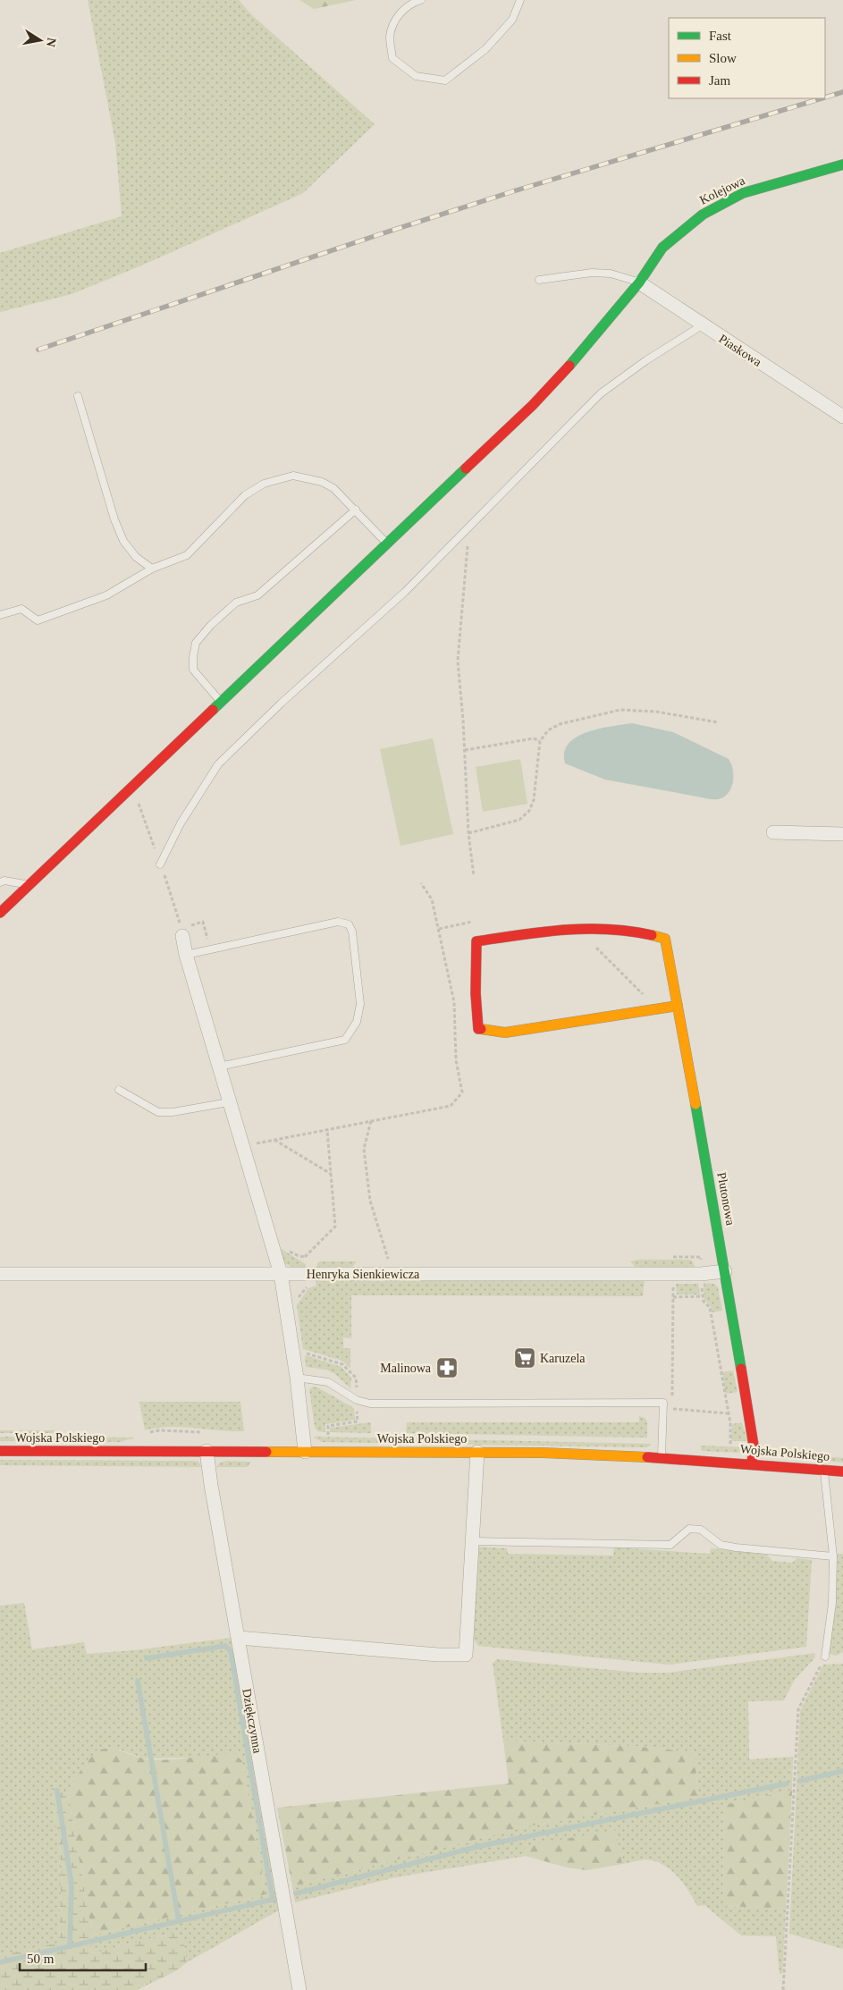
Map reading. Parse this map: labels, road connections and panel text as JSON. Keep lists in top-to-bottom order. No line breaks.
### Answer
{"streets":{"street":["Kolejowa","Piaskowa","Plutonowa","Henryka Sienkiewicza","Wojska Polskiego","Dziękczynna"]},"crossings":[["Kolejowa","Piaskowa"],["Plutonowa","Henryka Sienkiewicza"],["Plutonowa","Wojska Polskiego"],["Wojska Polskiego","Dziękczynna"]],"places":{"supermarket":["Karuzela"],"pharmacy":["Malinowa"]},"legend":["Fast","Slow","Jam"],"scale_bar":"50 m","north":"right"}
